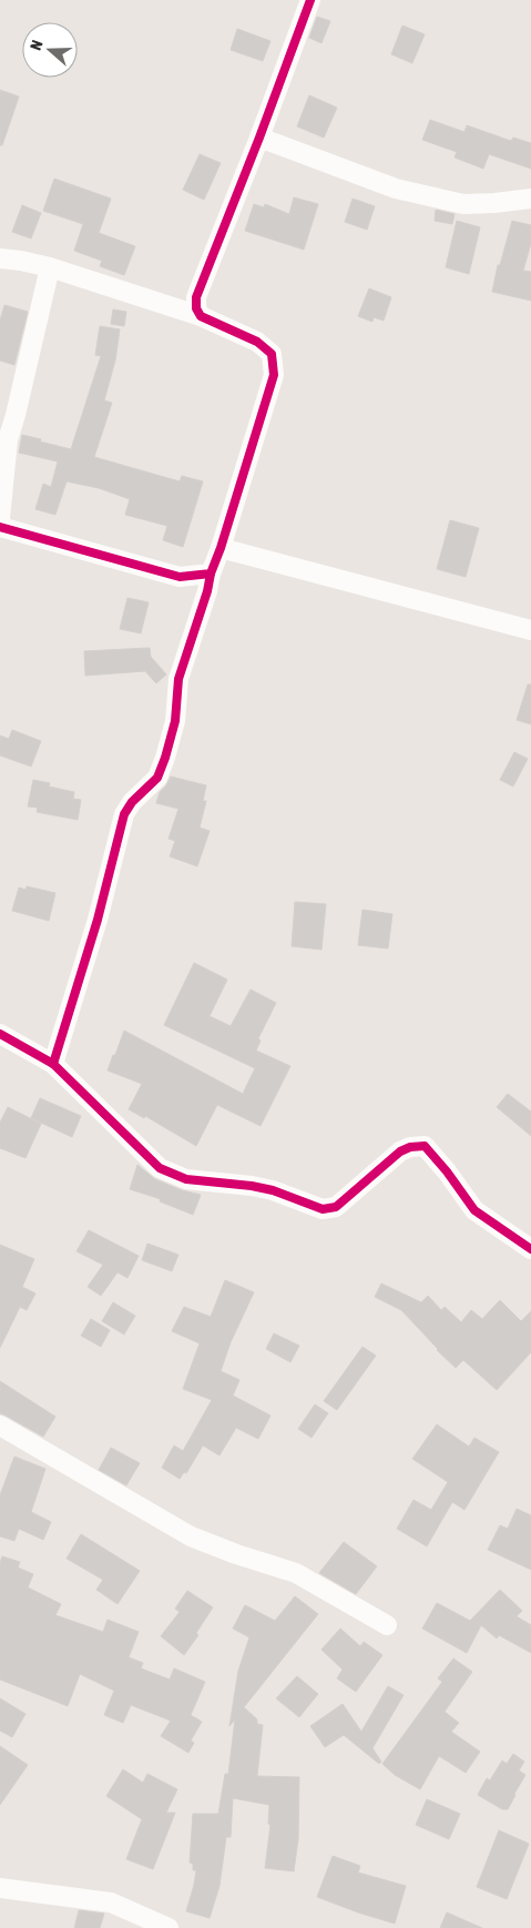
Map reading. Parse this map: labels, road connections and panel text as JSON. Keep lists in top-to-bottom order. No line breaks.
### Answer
{"north":"left"}
